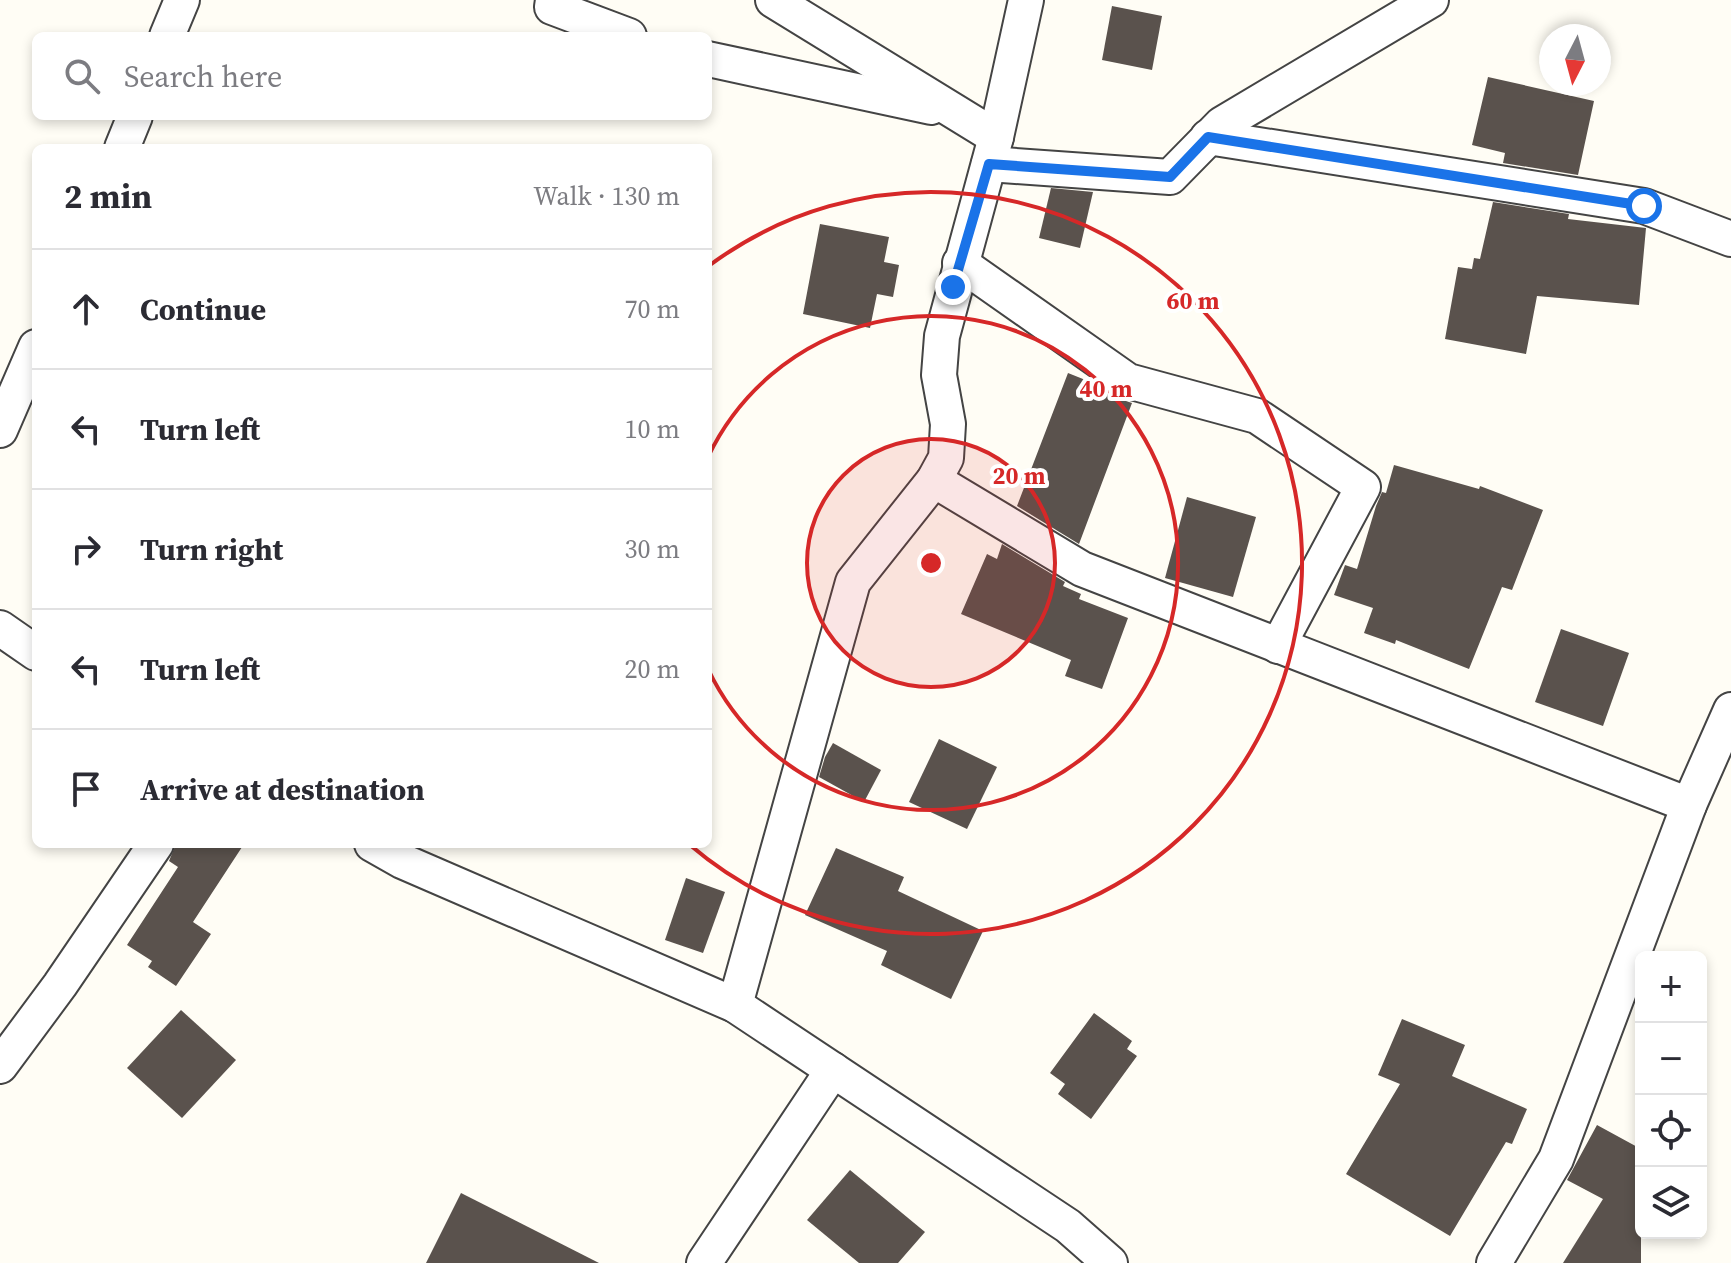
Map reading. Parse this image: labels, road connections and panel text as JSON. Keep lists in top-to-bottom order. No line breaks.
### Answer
{"north":"bottom","page":{"search":"Search here","heading":["2 min","Walk · 130 m"],"list":[["Continue","70 m"],["Turn left","10 m"],["Turn right","30 m"],["Turn left","20 m"],"Arrive at destination"],"map_buttons":["+","−"]},"rings":["60 m","40 m","20 m"]}
